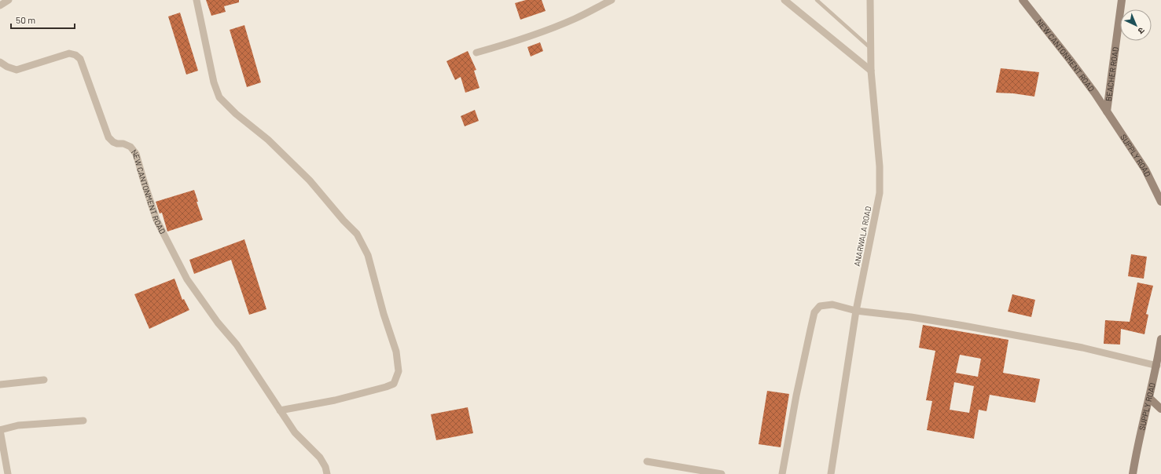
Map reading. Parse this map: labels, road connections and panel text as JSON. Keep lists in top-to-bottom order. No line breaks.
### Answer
{"streets":{"street":["NEW CANTONMENT ROAD","BEACHER ROAD","SUPPLY ROAD","ANARWALA ROAD"]},"crossings":[["NEW CANTONMENT ROAD","BEACHER ROAD"],["NEW CANTONMENT ROAD","SUPPLY ROAD"],["BEACHER ROAD","SUPPLY ROAD"]],"scale_bar":"50 m","north":"bottom right"}
